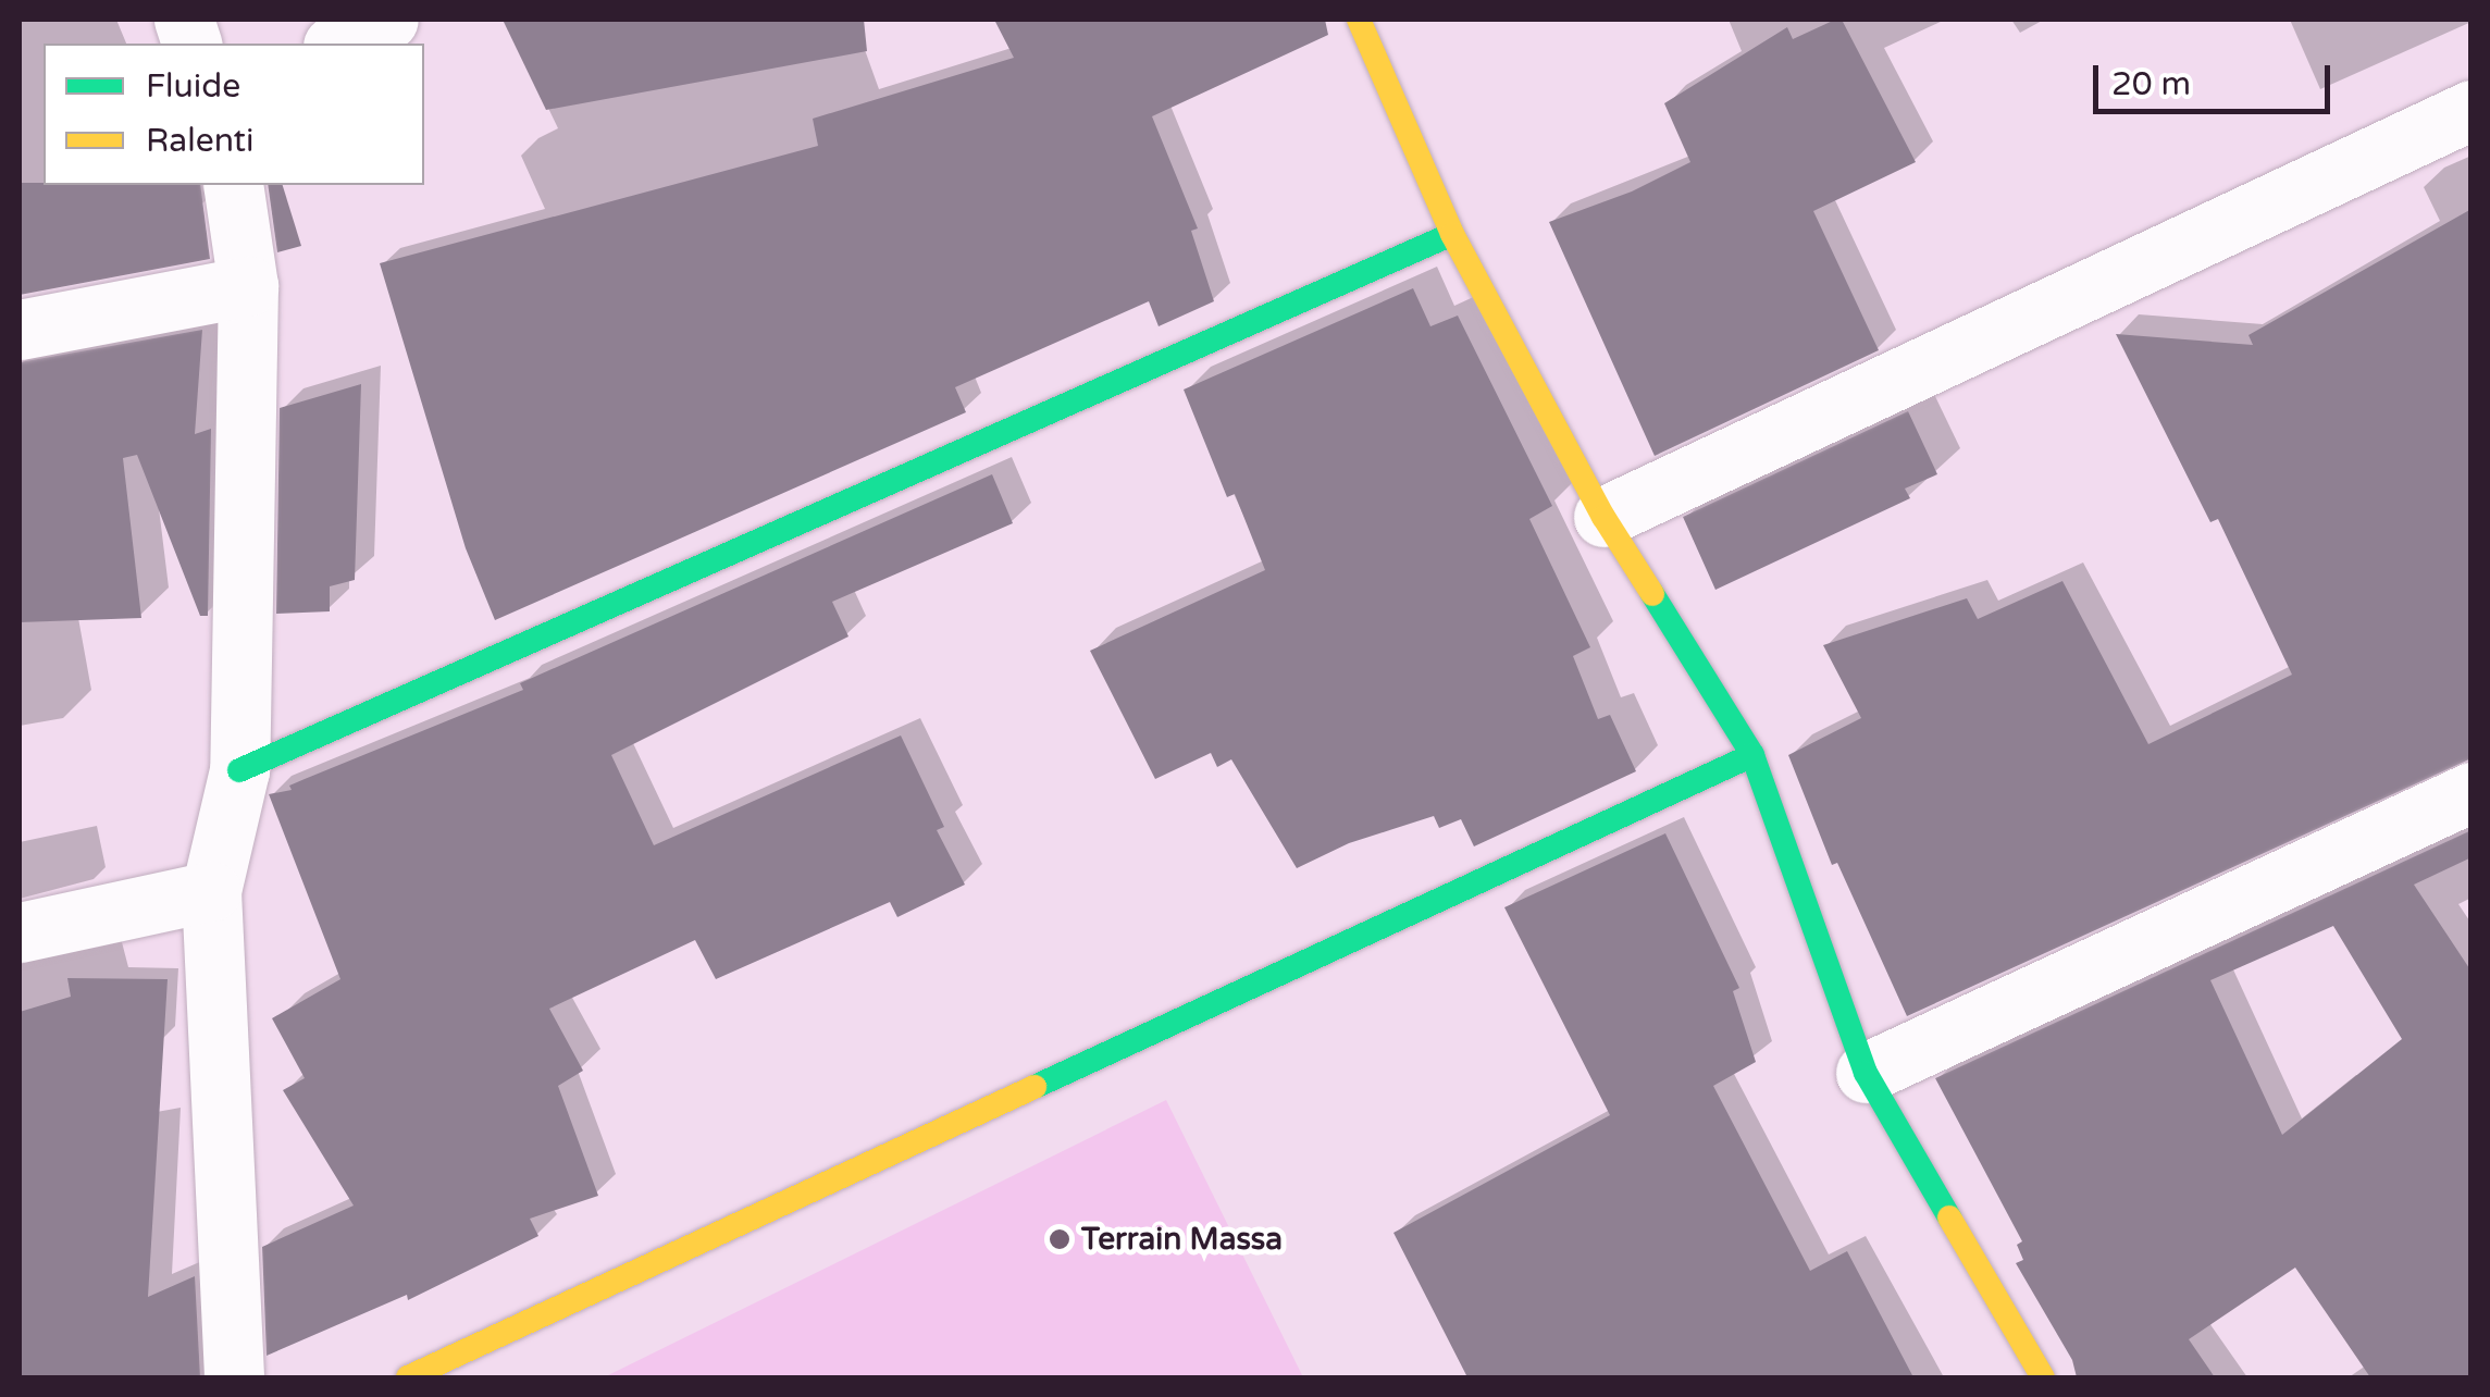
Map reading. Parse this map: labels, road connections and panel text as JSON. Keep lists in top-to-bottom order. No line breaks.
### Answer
{"places":["Terrain Massa"],"legend":["Fluide","Ralenti"],"scale_bar":"20 m"}
